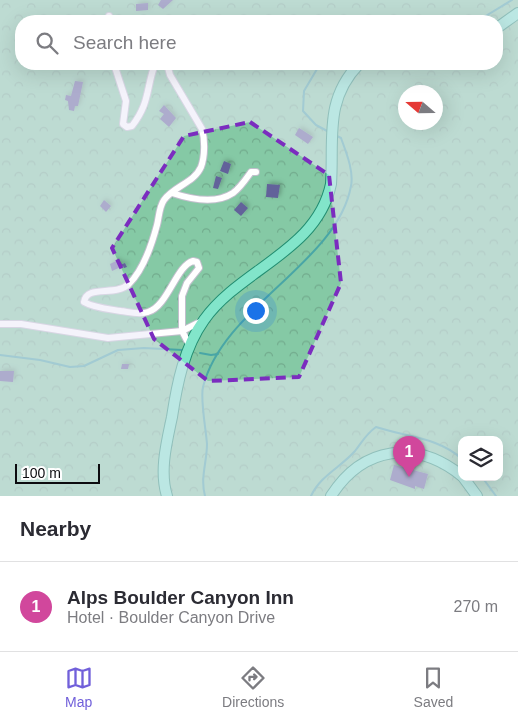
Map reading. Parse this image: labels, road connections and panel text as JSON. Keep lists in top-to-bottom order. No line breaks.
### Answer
{"scale_bar":"100 m","north":"left","page":{"search":"Search here","pins":"1","scale":"100 m","heading":"Nearby","list":[{"mark":"1","name":"Alps Boulder Canyon Inn","note":"Hotel · Boulder Canyon Drive","value":"270 m"}],"nav":["Map","Directions","Saved"]}}
